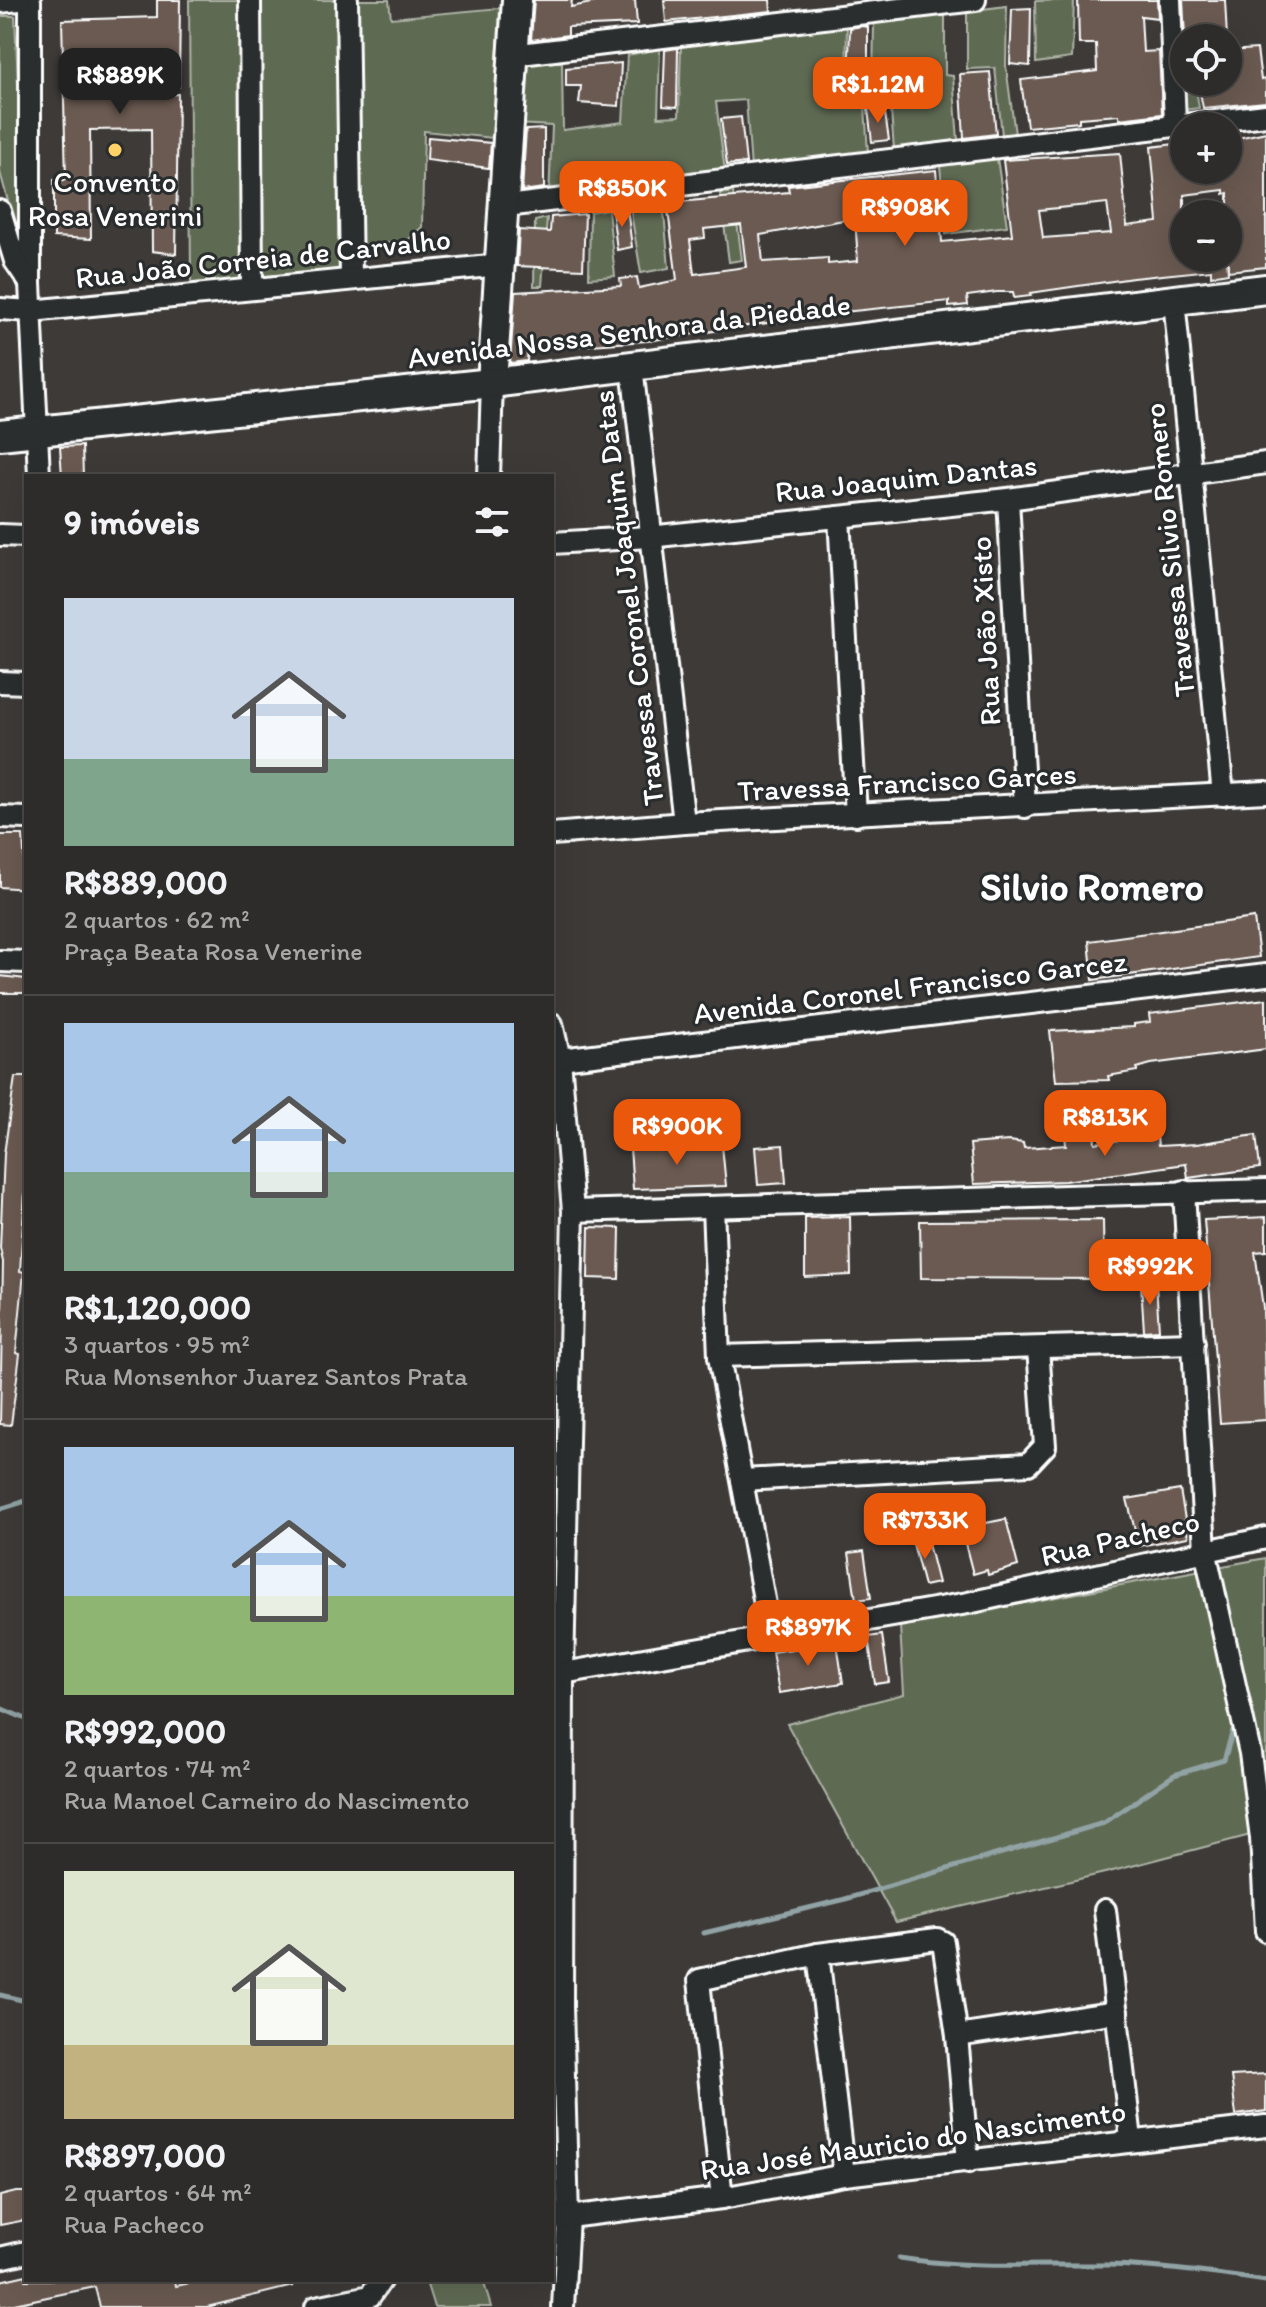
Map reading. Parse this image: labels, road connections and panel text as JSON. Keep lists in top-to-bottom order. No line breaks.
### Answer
{"streets":{"main road":["Avenida Nossa Senhora da Piedade"],"street":["Rua João Correia de Carvalho","Rua Joaquim Dantas","Travessa Silvio Romero","Travessa Coronel Joaquim Datas","Rua João Xisto","Travessa Francisco Garces","Avenida Coronel Francisco Garcez","Rua Pacheco","Rua José Mauricio do Nascimento"]},"crossings":[["Avenida Nossa Senhora da Piedade","Travessa Silvio Romero"],["Avenida Nossa Senhora da Piedade","Travessa Coronel Joaquim Datas"],["Rua Joaquim Dantas","Travessa Silvio Romero"],["Rua Joaquim Dantas","Travessa Coronel Joaquim Datas"],["Rua Joaquim Dantas","Rua João Xisto"],["Travessa Silvio Romero","Travessa Francisco Garces"],["Travessa Coronel Joaquim Datas","Travessa Francisco Garces"],["Rua João Xisto","Travessa Francisco Garces"]],"districts":["Silvio Romero"],"places":["Convento Rosa Venerini"],"page":{"map_buttons":["+","−"],"price":["R$889K","R$1.12M","R$850K","R$908K","R$813K","R$900K","R$992K","R$733K","R$897K"],"heading":"9 imóveis","list":[{"name":"R$889,000","note":"2 quartos · 62 m² · Praça Beata Rosa Venerine"},{"name":"R$1,120,000","note":"3 quartos · 95 m² · Rua Monsenhor Juarez Santos Prata"},{"name":"R$992,000","note":"2 quartos · 74 m² · Rua Manoel Carneiro do Nascimento"},{"name":"R$897,000","note":"2 quartos · 64 m² · Rua Pacheco"}]}}
